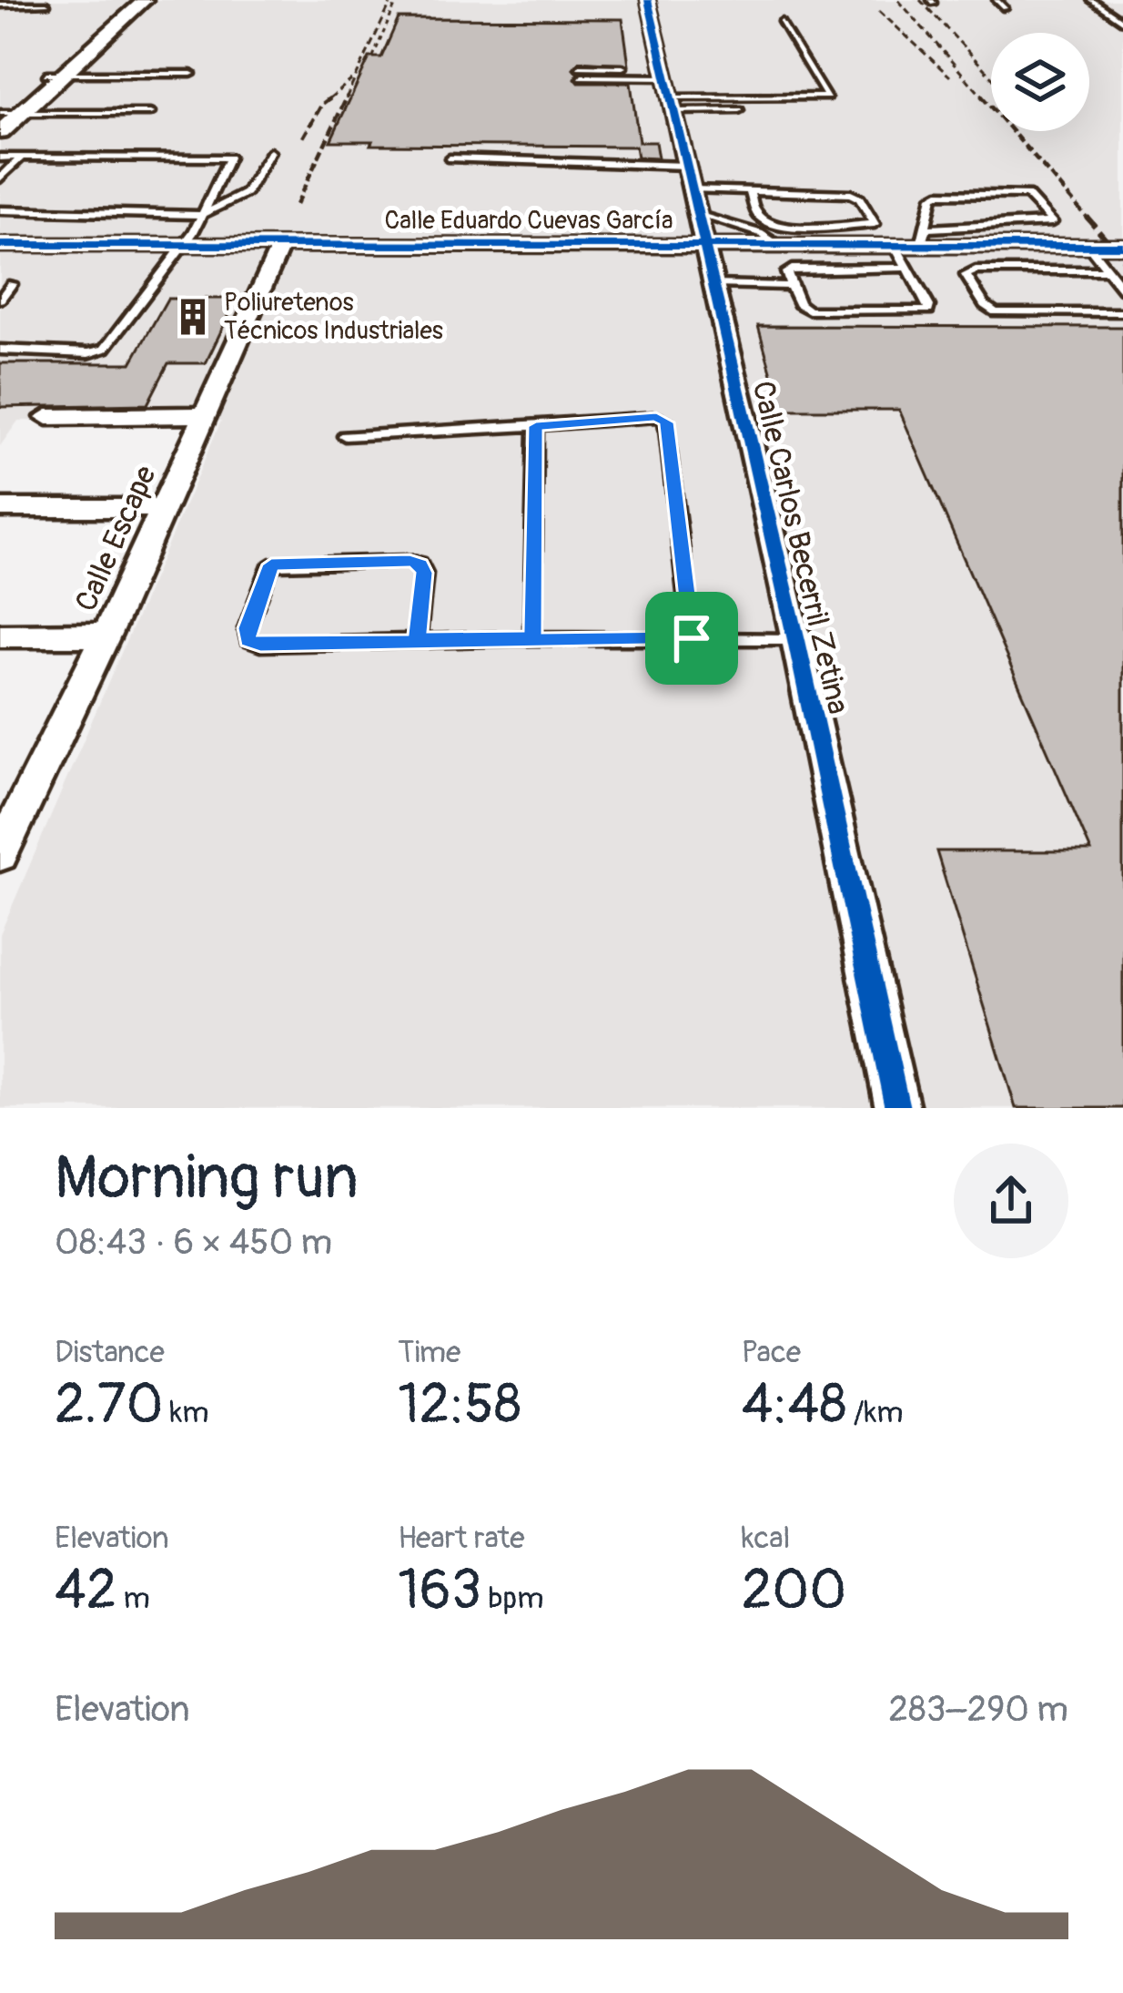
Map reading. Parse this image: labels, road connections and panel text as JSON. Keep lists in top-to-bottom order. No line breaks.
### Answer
{"streets":{"street":["Calle Eduardo Cuevas García","Calle Escape","Calle Carlos Becerril Zetina"]},"crossings":[["Calle Eduardo Cuevas García","Calle Escape"],["Calle Eduardo Cuevas García","Calle Carlos Becerril Zetina"]],"places":{"building":["Poliuretenos Técnicos Industriales"]},"page":{"heading":["Morning run","08:43 · 6 × 450 m"],"stats":[["Distance","2.70 km"],["Time","12:58"],["Pace","4:48 /km"],["Elevation","42 m"],["Heart rate","163 bpm"],["kcal","200"]],"chart":["Elevation","283–290 m"]}}
